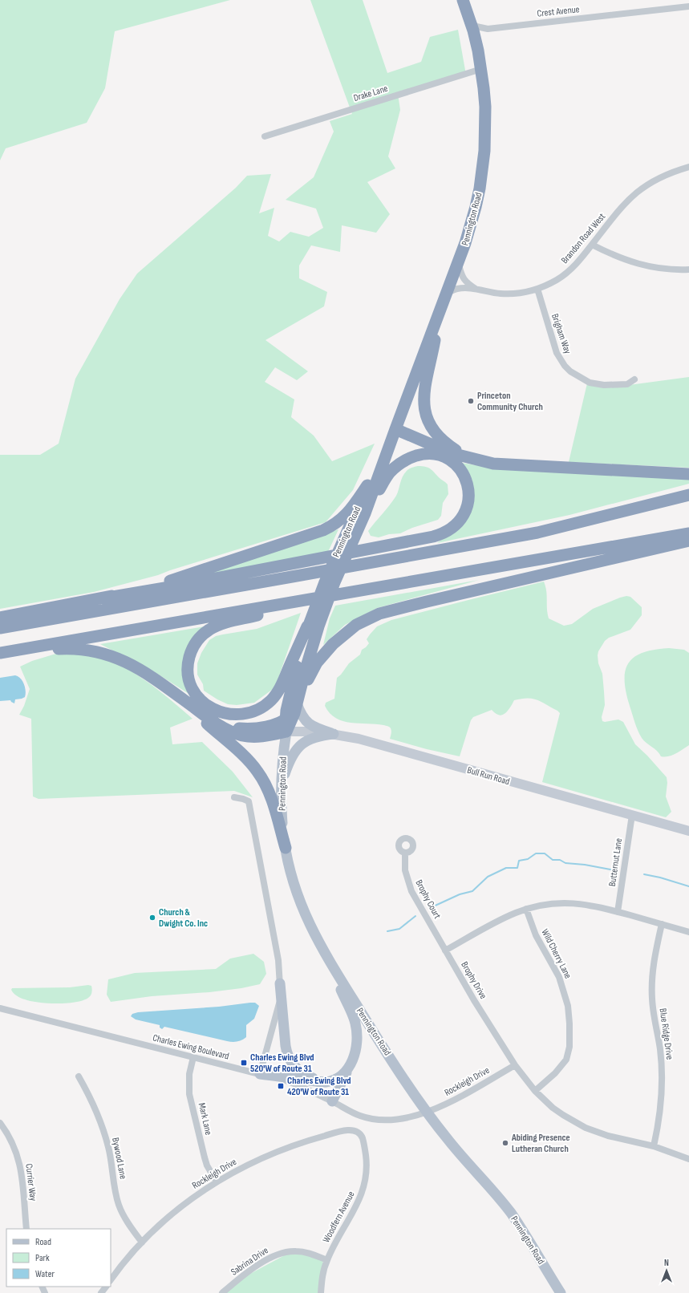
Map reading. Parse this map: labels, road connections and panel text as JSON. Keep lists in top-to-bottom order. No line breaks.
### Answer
{"streets":{"highway":["Pennington Road"],"street":["Crest Avenue","Drake Lane","Brandon Road West","Brigham Way","Bull Run Road","Butternut Lane","Brophy Court","Wild Cherry Lane","Brophy Drive","Blue Ridge Drive","Charles Ewing Boulevard","Rockleigh Drive","Mark Lane","Bywood Lane","Currier Way","Woodfern Avenue","Sabrina Drive"]},"crossings":[["Crest Avenue","Pennington Road"],["Drake Lane","Pennington Road"],["Pennington Road","Brandon Road West"],["Pennington Road","Bull Run Road"],["Pennington Road","Charles Ewing Boulevard"],["Pennington Road","Rockleigh Drive"],["Brandon Road West","Brigham Way"],["Bull Run Road","Butternut Lane"],["Brophy Court","Brophy Drive"],["Wild Cherry Lane","Brophy Drive"],["Brophy Drive","Blue Ridge Drive"],["Brophy Drive","Rockleigh Drive"],["Charles Ewing Boulevard","Rockleigh Drive"],["Charles Ewing Boulevard","Mark Lane"],["Rockleigh Drive","Mark Lane"],["Rockleigh Drive","Bywood Lane"],["Rockleigh Drive","Woodfern Avenue"],["Woodfern Avenue","Sabrina Drive"]],"places":{"other":["Princeton Community Church","Church & Dwight Co. Inc","Abiding Presence Lutheran Church"],"transit":["Charles Ewing Blvd 520'W of Route 31","Charles Ewing Blvd 420'W of Route 31"]},"legend":["Road","Park","Water"],"north":"top"}
